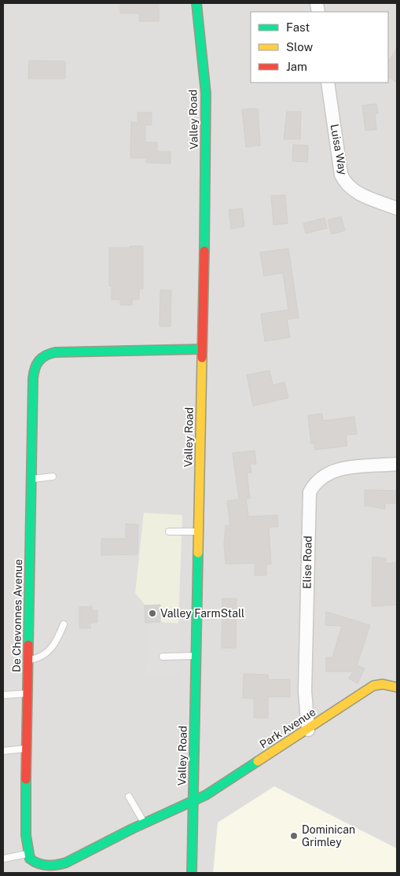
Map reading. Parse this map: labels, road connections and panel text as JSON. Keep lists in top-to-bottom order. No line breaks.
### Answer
{"streets":{"street":["Valley Road","Luisa Way","Elise Road","De Chevonnes Avenue","Park Avenue"]},"crossings":[["Valley Road","De Chevonnes Avenue"],["Valley Road","Park Avenue"],["Elise Road","Park Avenue"]],"places":["Valley FarmStall","Dominican Grimley"],"legend":["Fast","Slow","Jam"]}
